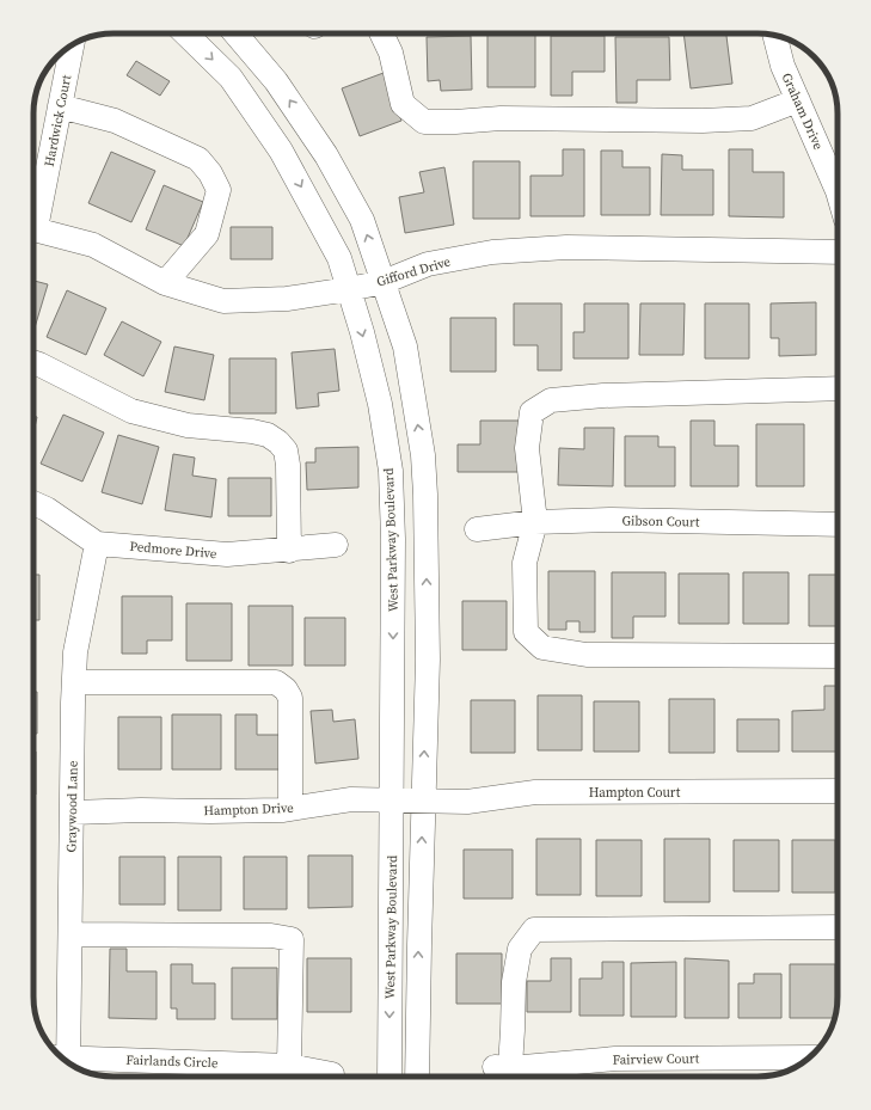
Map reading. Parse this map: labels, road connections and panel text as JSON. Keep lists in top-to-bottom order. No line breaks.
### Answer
{"streets":{"street":["Graham Drive","Hardwick Court","Gifford Drive","Gibson Court","West Parkway Boulevard","Pedmore Drive","Hampton Court","Graywood Lane","Hampton Drive","Fairview Court","Fairlands Circle"]},"crossings":[["Gifford Drive","West Parkway Boulevard"],["West Parkway Boulevard","Hampton Drive"],["Pedmore Drive","Graywood Lane"],["Hampton Court","Hampton Drive"],["Graywood Lane","Hampton Drive"]]}
